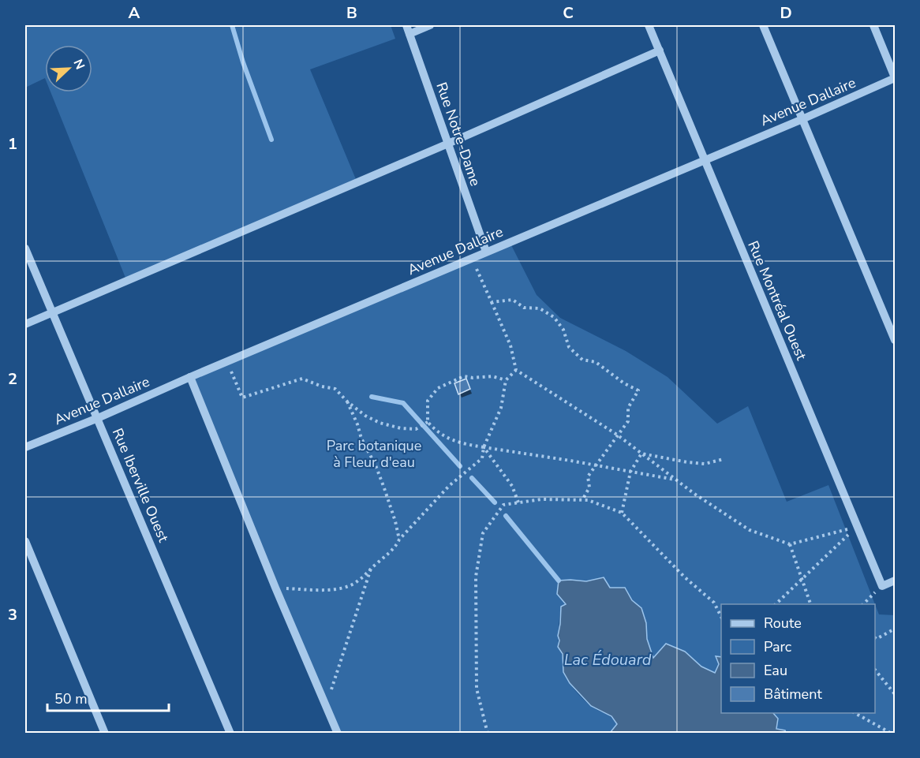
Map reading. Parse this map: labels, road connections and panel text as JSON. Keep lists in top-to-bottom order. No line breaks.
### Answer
{"streets":{"street":["Avenue Dallaire","Rue Notre-Dame","Rue Montréal Ouest","Rue Iberville Ouest"]},"crossings":[["Avenue Dallaire","Rue Notre-Dame"],["Avenue Dallaire","Rue Montréal Ouest"],["Avenue Dallaire","Rue Iberville Ouest"]],"water":["Lac Édouard"],"parks":["Parc botanique à Fleur d'eau"],"legend":["Route","Parc","Eau","Bâtiment"],"scale_bar":"50 m","north":"top right","grid":{"columns":["A","B","C","D"],"rows":["1","2","3"]}}
